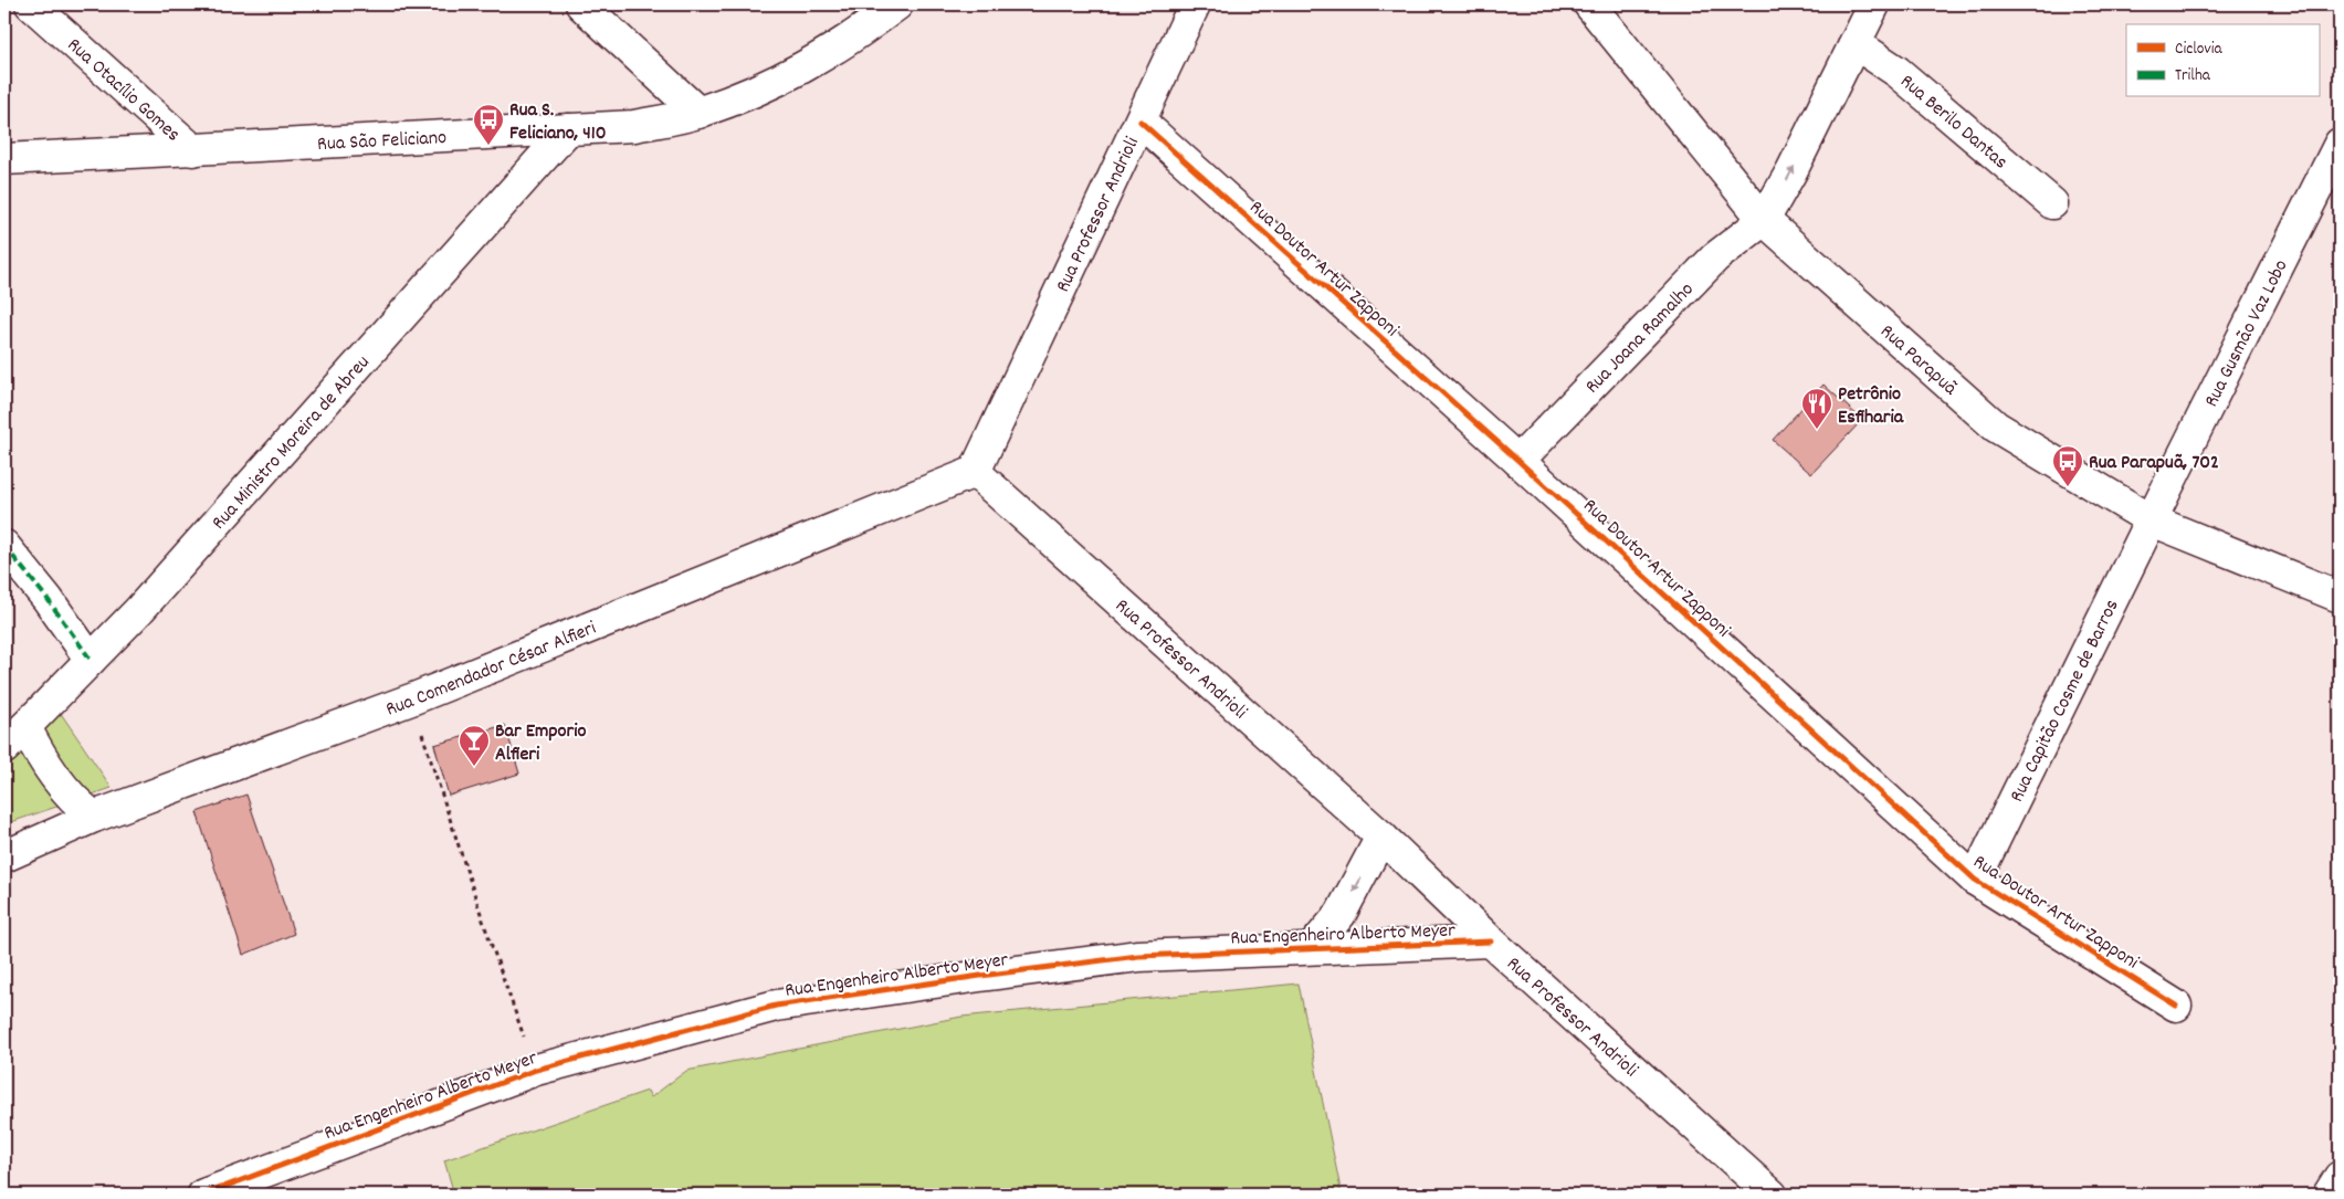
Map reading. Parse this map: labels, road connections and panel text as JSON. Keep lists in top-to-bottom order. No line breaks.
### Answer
{"streets":{"street":["Rua Otacílio Gomes","Rua Berilo Dantas","Rua São Feliciano","Rua Professor Andrioli","Rua Doutor Artur Zapponi","Rua Gusmão Vaz Lobo","Rua Joana Ramalho","Rua Parapuã","Rua Ministro Moreira de Abreu","Rua Comendador César Alfieri","Rua Capitão Cosme de Barros","Rua Engenheiro Alberto Meyer"]},"crossings":[["Rua Otacílio Gomes","Rua São Feliciano"],["Rua São Feliciano","Rua Ministro Moreira de Abreu"],["Rua Professor Andrioli","Rua Doutor Artur Zapponi"],["Rua Professor Andrioli","Rua Comendador César Alfieri"],["Rua Professor Andrioli","Rua Engenheiro Alberto Meyer"],["Rua Doutor Artur Zapponi","Rua Joana Ramalho"],["Rua Doutor Artur Zapponi","Rua Capitão Cosme de Barros"],["Rua Gusmão Vaz Lobo","Rua Parapuã"],["Rua Gusmão Vaz Lobo","Rua Capitão Cosme de Barros"],["Rua Joana Ramalho","Rua Parapuã"],["Rua Parapuã","Rua Capitão Cosme de Barros"]],"places":{"bus stop":["Rua S. Feliciano, 410","Rua Parapuã, 702"],"restaurant":["Petrônio Esfiharia"],"bar":["Bar Emporio Alfieri"]},"legend":["Ciclovia","Trilha"]}
